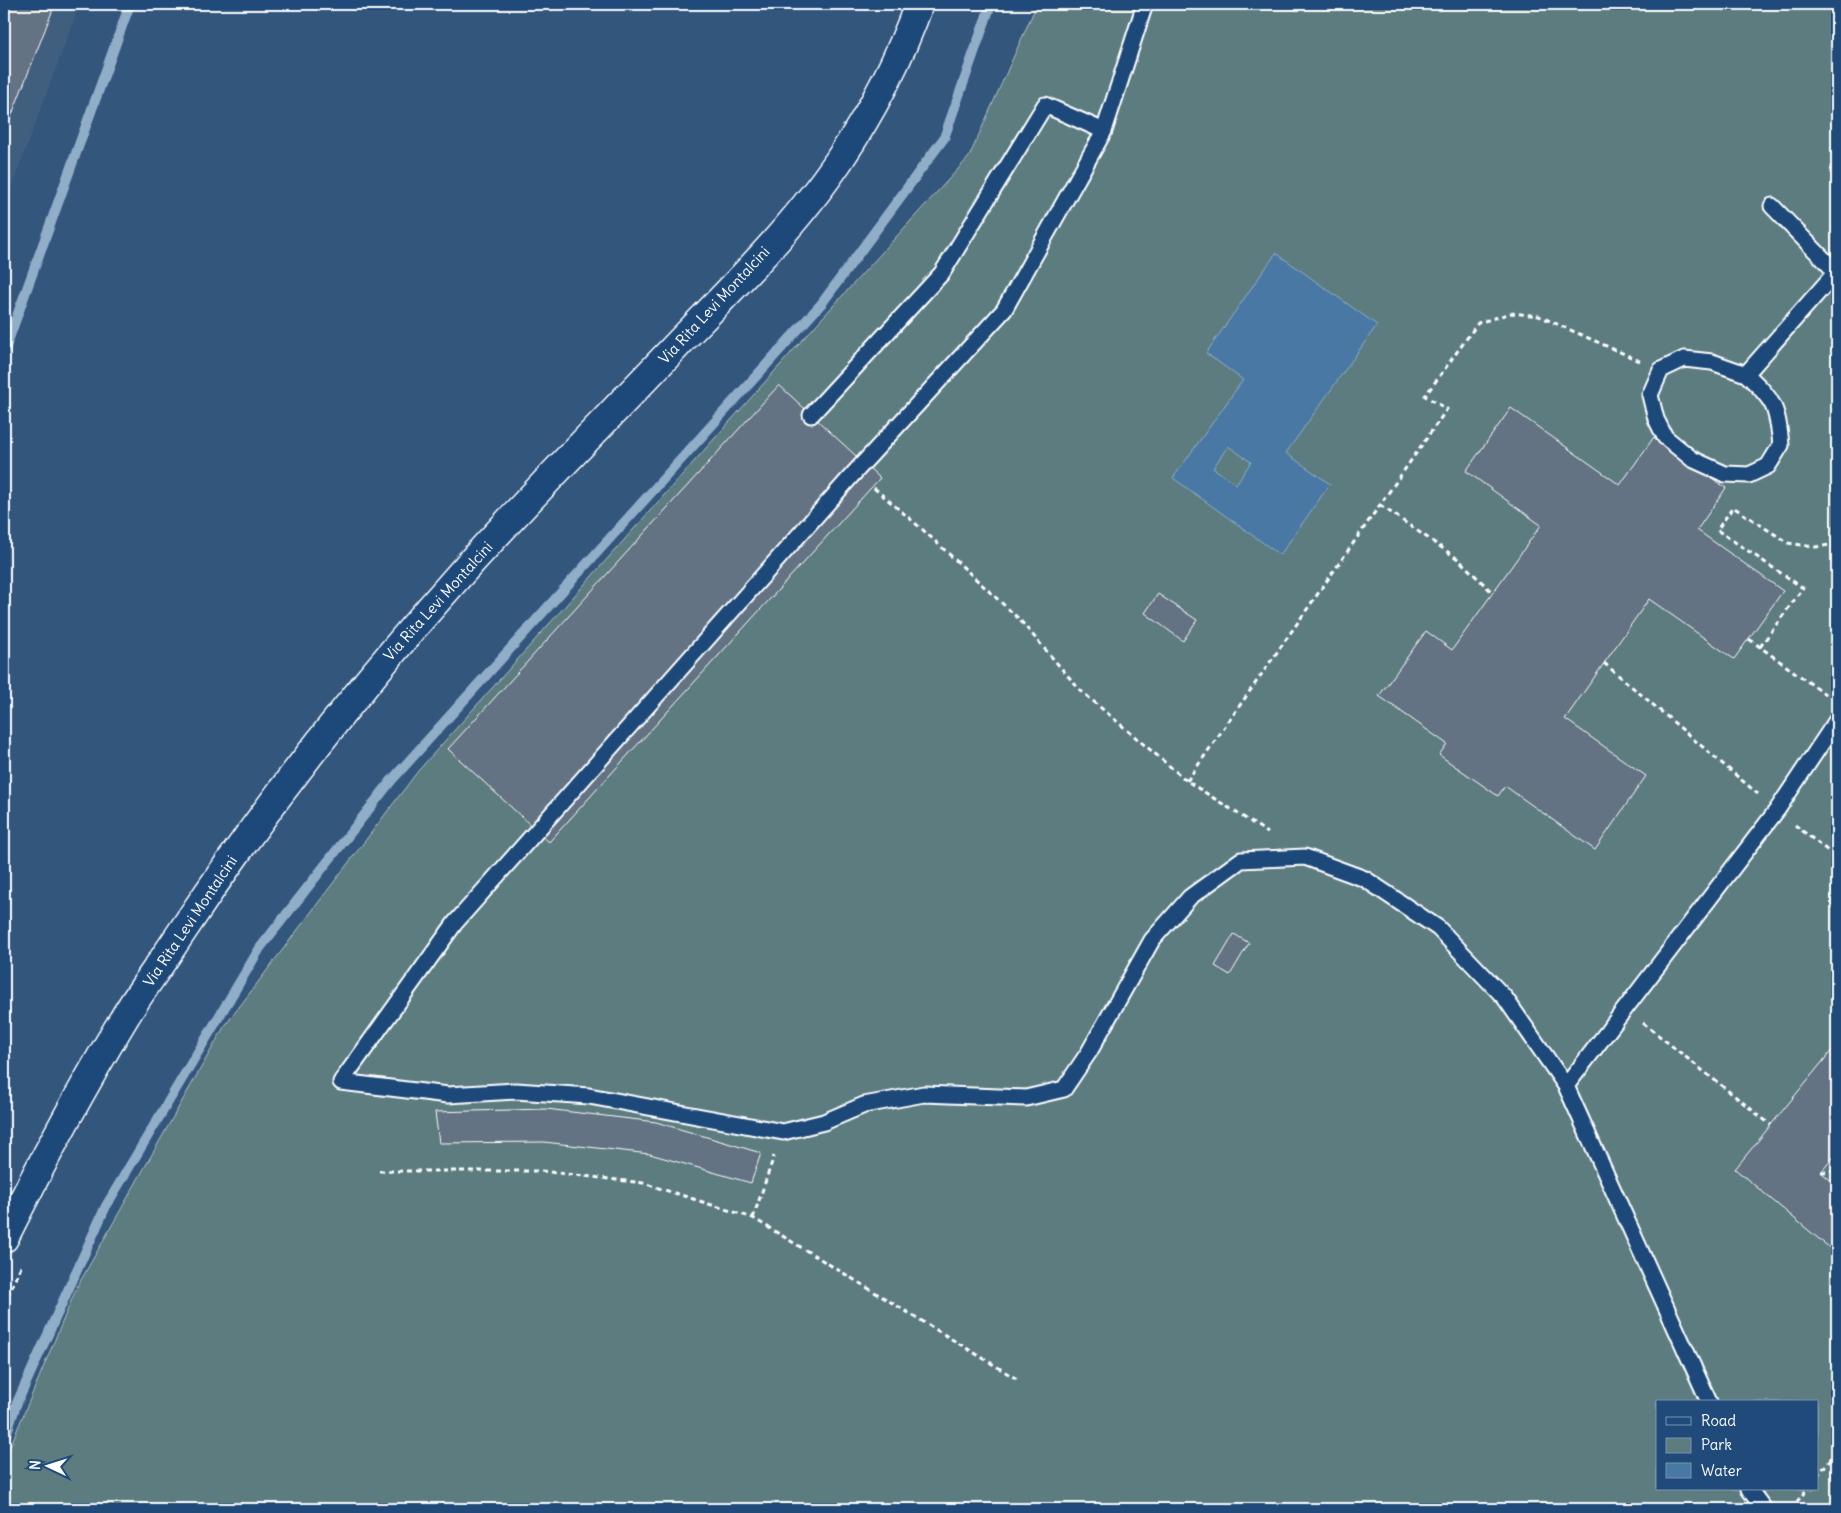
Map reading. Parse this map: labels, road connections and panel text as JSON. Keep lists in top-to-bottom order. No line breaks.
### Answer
{"streets":{"street":["Via Rita Levi Montalcini"]},"legend":["Road","Park","Water"],"north":"left"}
